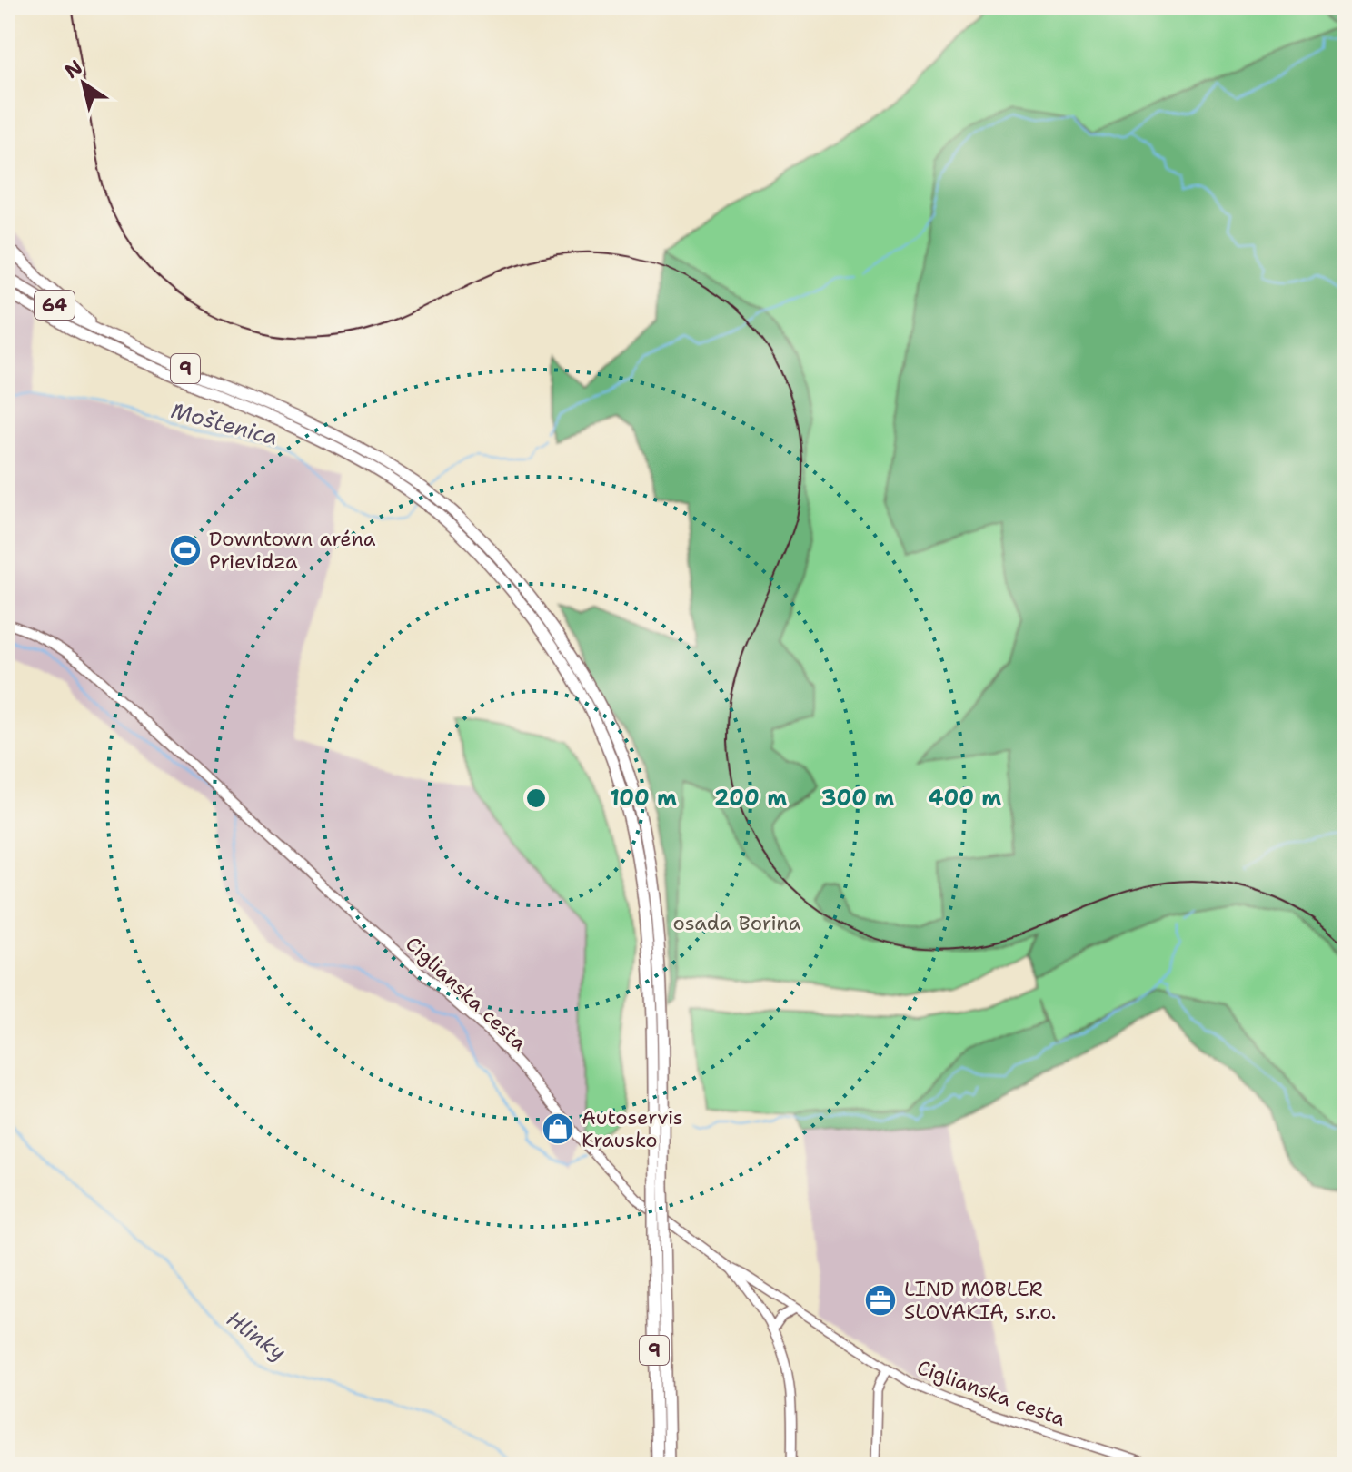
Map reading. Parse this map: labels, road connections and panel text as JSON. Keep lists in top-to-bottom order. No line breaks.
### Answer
{"streets":{"main road":["64","9"],"street":["Ciglianska cesta"]},"crossings":[["64","9"]],"water":["Moštenica","Hlinky"],"parks":["osada Borina"],"places":{"sports":["Downtown aréna Prievidza"],"shop":["Autoservis Krausko"],"office":["LIND MOBLER SLOVAKIA, s.r.o."]},"north":"top left","rings":["100 m","200 m","300 m","400 m"]}
